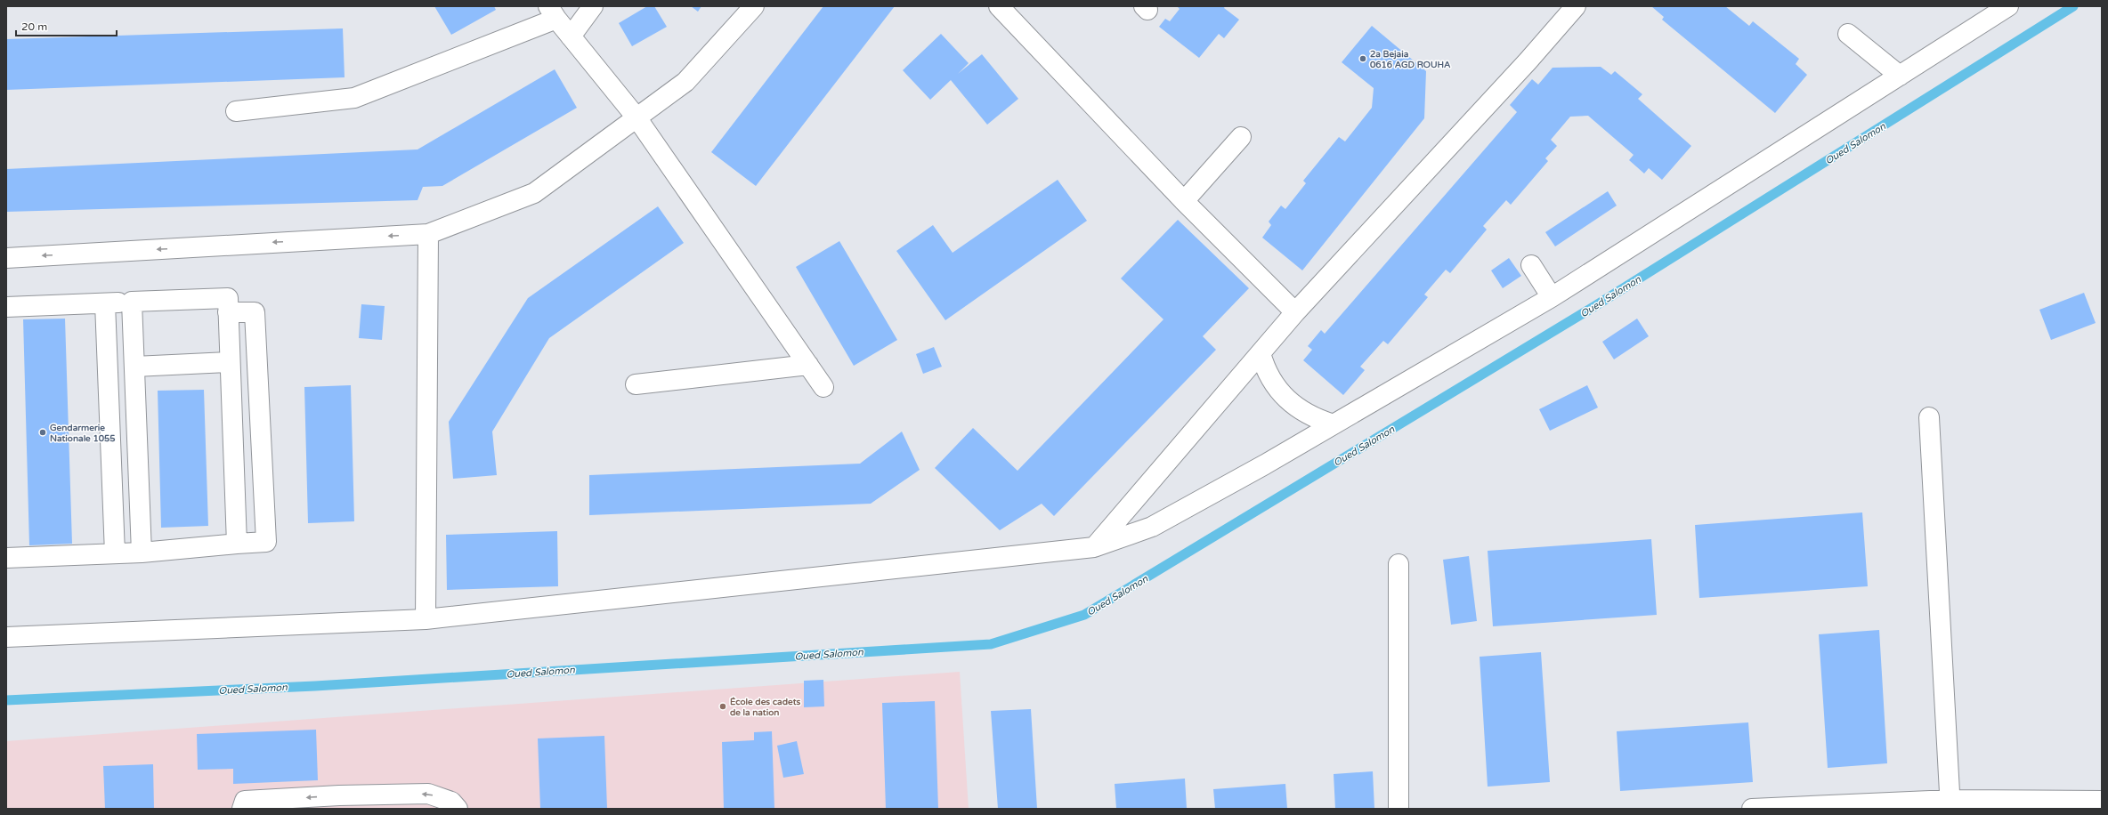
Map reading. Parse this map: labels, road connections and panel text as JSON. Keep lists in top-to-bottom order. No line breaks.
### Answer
{"water":["Oued Salomon"],"places":["2a Bejaia 0616 AGD ROUHA","Gendarmerie Nationale 1055","École des cadets de la nation"],"scale_bar":"20 m"}
